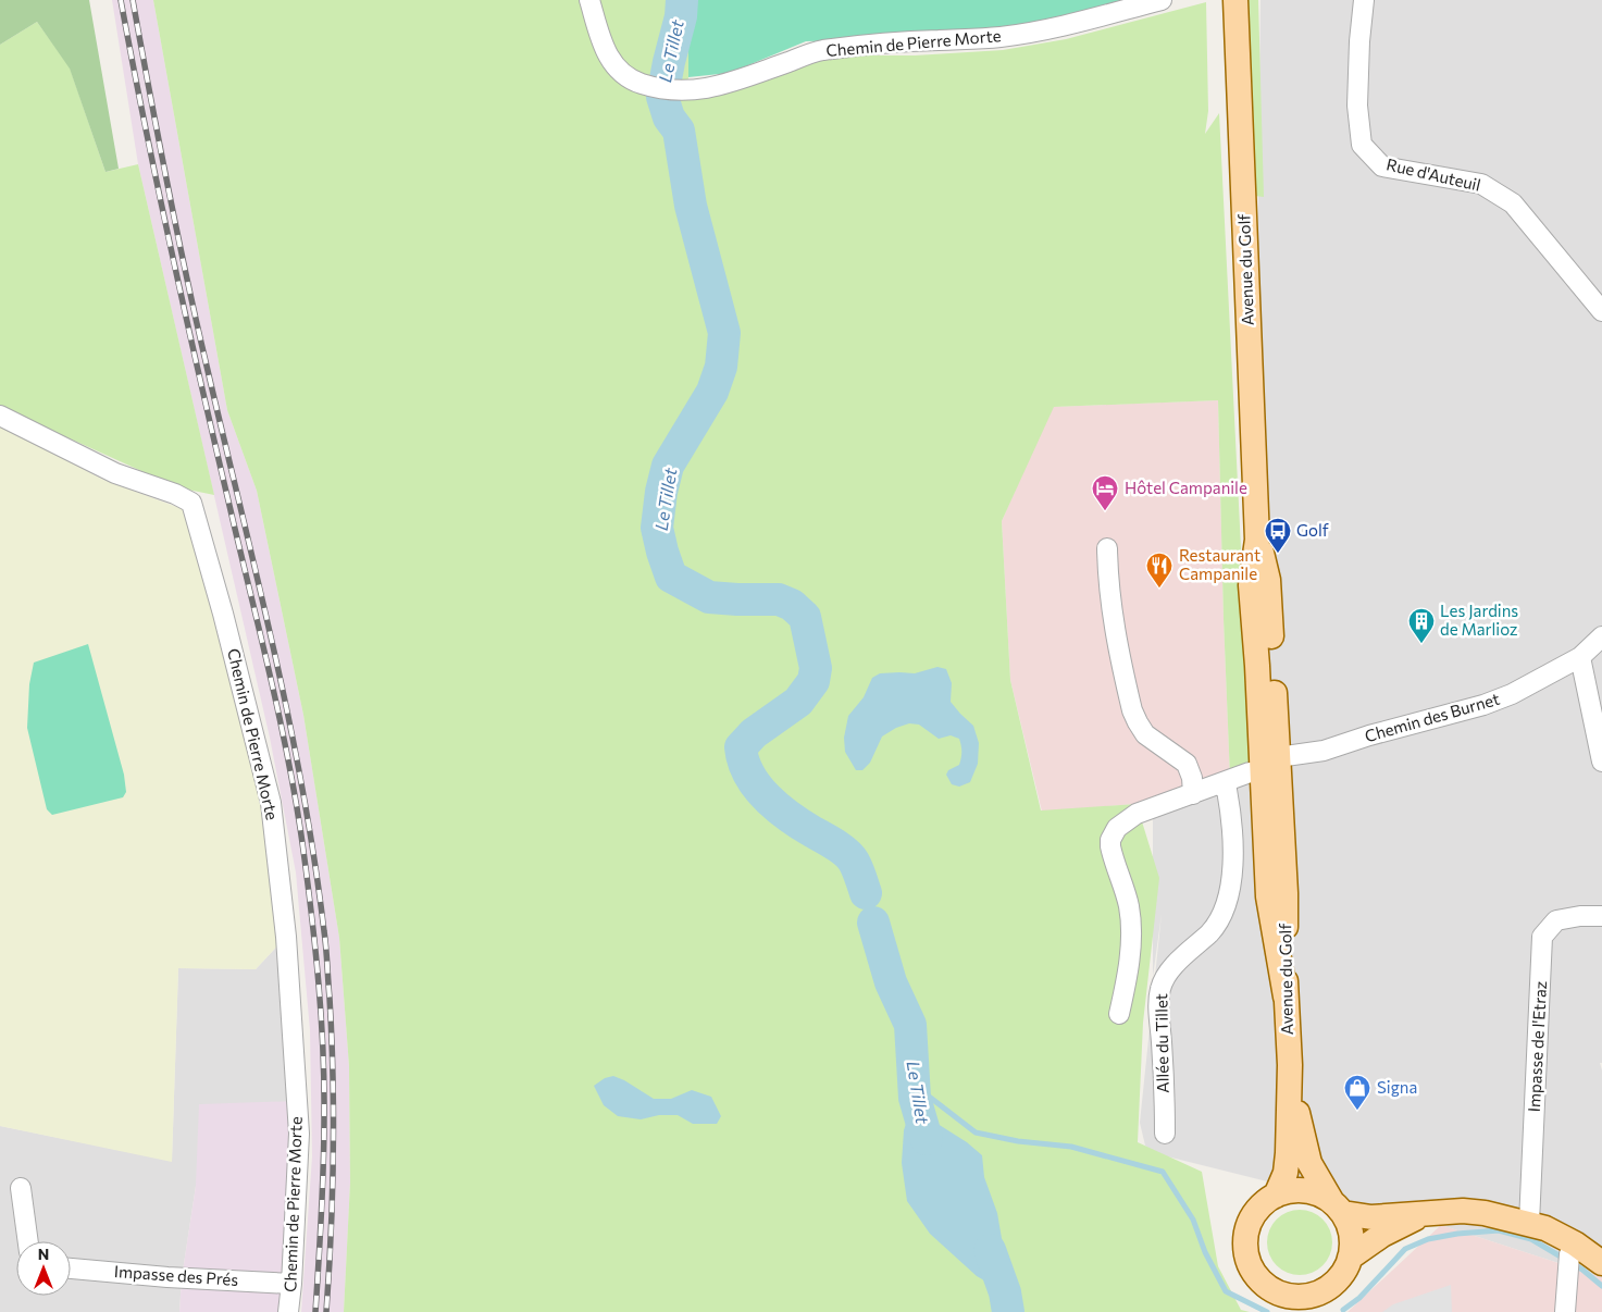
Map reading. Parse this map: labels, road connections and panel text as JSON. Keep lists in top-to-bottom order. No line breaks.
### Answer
{"streets":{"main road":["Avenue du Golf"],"street":["Chemin de Pierre Morte","Rue d'Auteuil","Chemin des Burnet","Allée du Tillet","Impasse de l'Etraz","Impasse des Prés"]},"crossings":[["Chemin de Pierre Morte","Impasse des Prés"],["Avenue du Golf","Chemin des Burnet"],["Chemin des Burnet","Allée du Tillet"]],"water":["Le Tillet"],"places":{"hotel":["Hôtel Campanile"],"bus stop":["Golf"],"restaurant":["Restaurant Campanile"],"building":["Les Jardins de Marlioz"],"shop":["Signa"]},"north":"top"}
